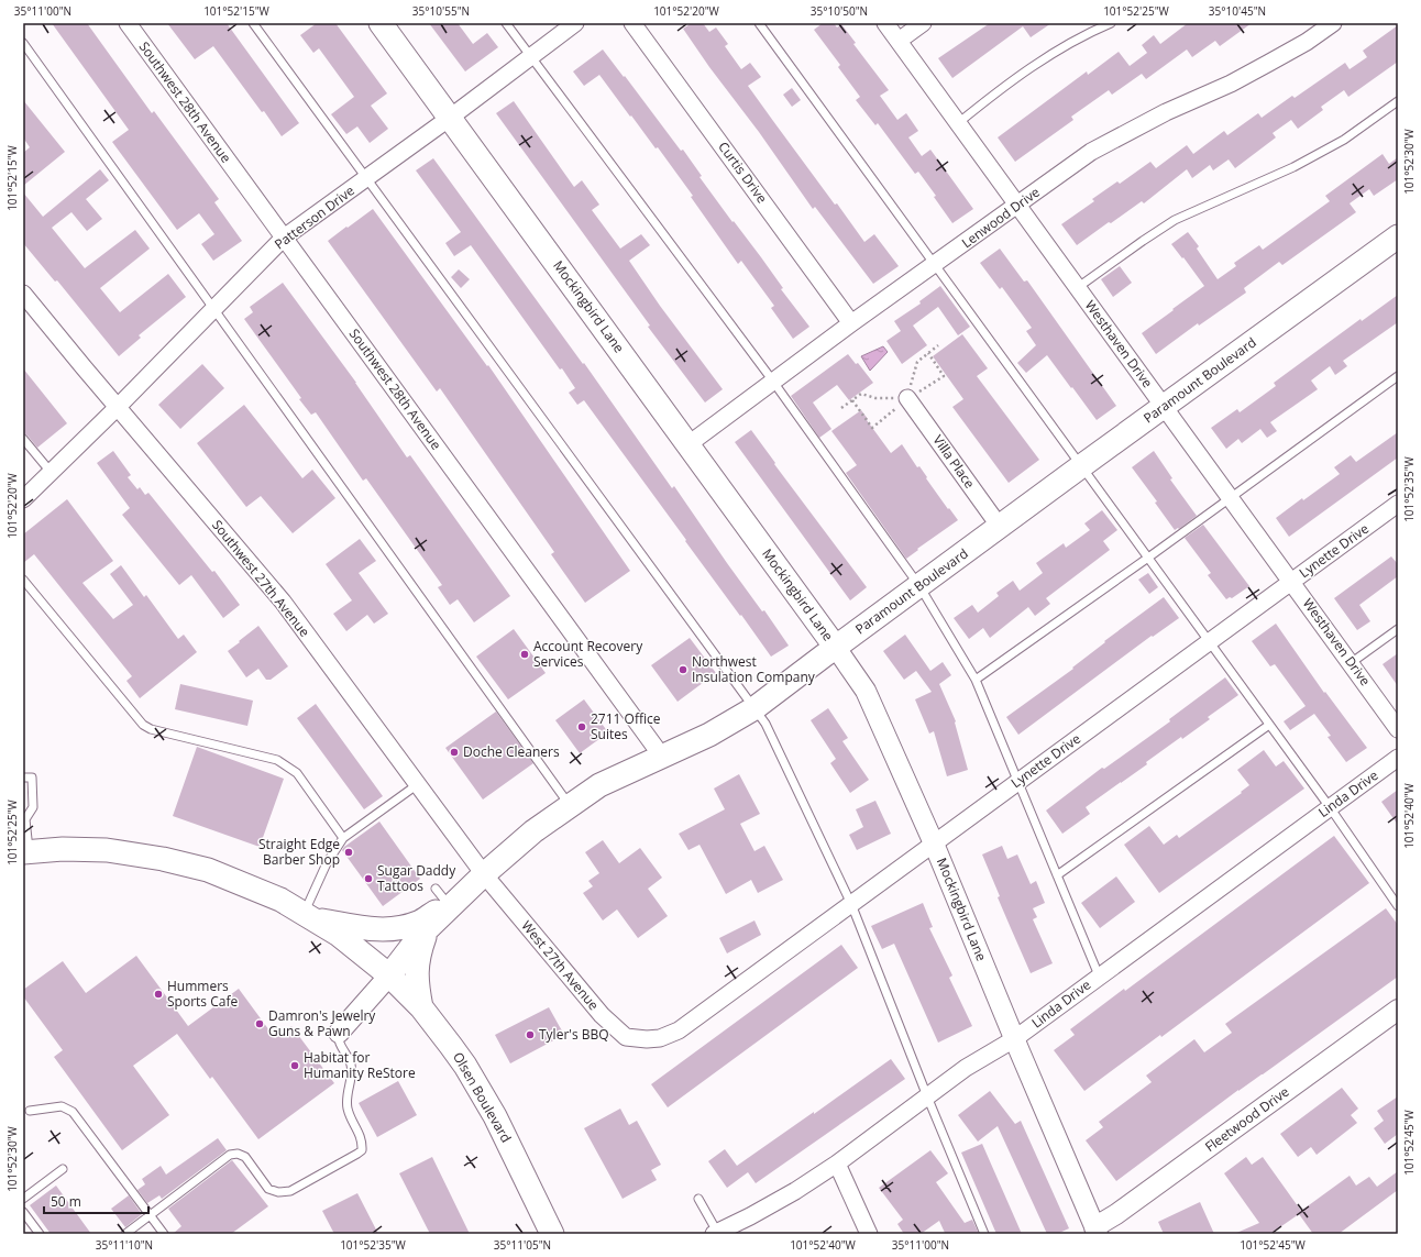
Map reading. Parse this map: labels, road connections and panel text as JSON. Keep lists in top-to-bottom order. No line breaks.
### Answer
{"streets":{"main road":["Mockingbird Lane","Paramount Boulevard","Olsen Boulevard"],"street":["Southwest 28th Avenue","Curtis Drive","Patterson Drive","Lenwood Drive","Westhaven Drive","Villa Place","Lynette Drive","Southwest 27th Avenue","Linda Drive","West 27th Avenue","Fleetwood Drive"]},"crossings":[["Southwest 28th Avenue","Patterson Drive"],["Southwest 28th Avenue","Paramount Boulevard"],["Curtis Drive","Lenwood Drive"],["Patterson Drive","Mockingbird Lane"],["Patterson Drive","Southwest 27th Avenue"],["Lenwood Drive","Mockingbird Lane"],["Lenwood Drive","Westhaven Drive"],["Mockingbird Lane","Paramount Boulevard"],["Mockingbird Lane","Lynette Drive"],["Mockingbird Lane","Linda Drive"],["Mockingbird Lane","Fleetwood Drive"],["Westhaven Drive","Paramount Boulevard"],["Westhaven Drive","Lynette Drive"],["Paramount Boulevard","Villa Place"],["Paramount Boulevard","Southwest 27th Avenue"],["Paramount Boulevard","West 27th Avenue"],["Paramount Boulevard","Olsen Boulevard"],["Lynette Drive","West 27th Avenue"],["Southwest 27th Avenue","West 27th Avenue"]],"places":["Account Recovery Services","Northwest Insulation Company","2711 Office Suites","Doche Cleaners","Straight Edge Barber Shop","Sugar Daddy Tattoos","Hummers Sports Cafe","Damron's Jewelry Guns & Pawn","Tyler's BBQ","Habitat for Humanity ReStore"],"scale_bar":"50 m","coordinates":["35°11'00\"N","101°52'15\"W","35°10'55\"N","101°52'20\"W","35°10'50\"N","101°52'25\"W","35°10'45\"N","101°52'30\"W","101°52'35\"W","101°52'40\"W","101°52'45\"W","35°11'10\"N","35°11'05\"N"]}
